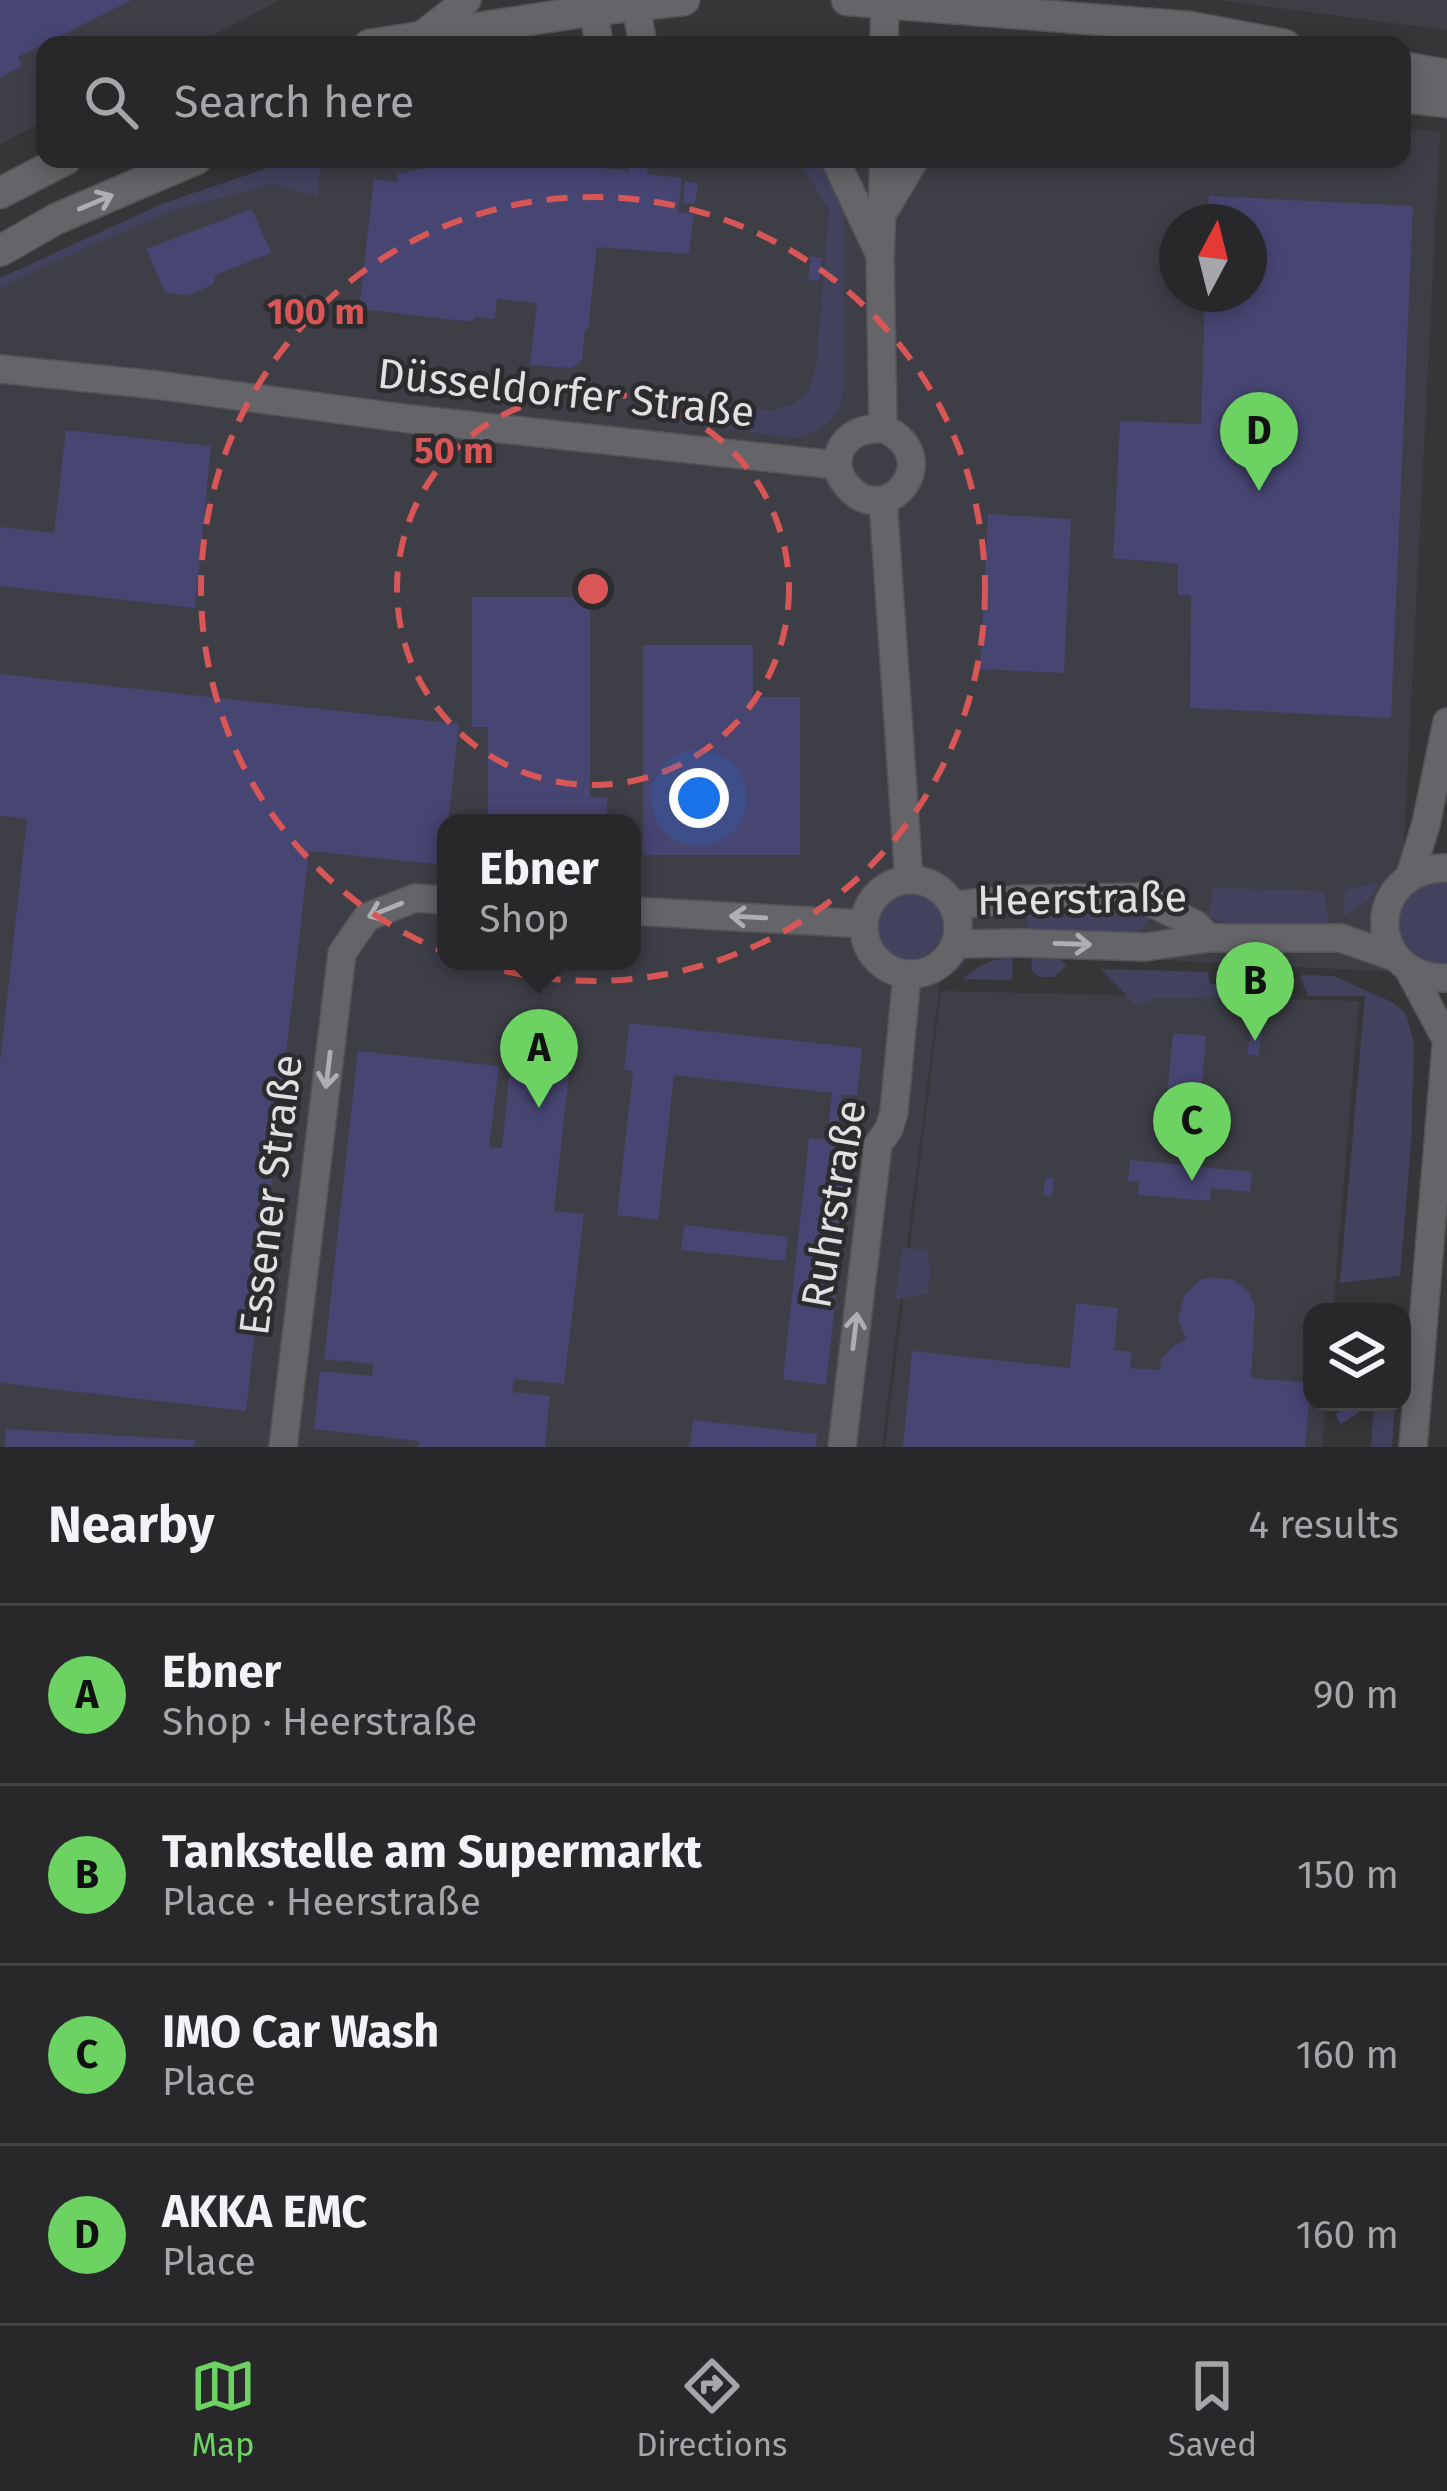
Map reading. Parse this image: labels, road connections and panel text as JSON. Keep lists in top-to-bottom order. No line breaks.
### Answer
{"streets":{"street":["Düsseldorfer Straße","Heerstraße","Essener Straße","Ruhrstraße"]},"crossings":[["Heerstraße","Ruhrstraße"]],"one_way":["Essener Straße","Ruhrstraße"],"north":"top","page":{"search":"Search here","pins":["D","B","A","C"],"popup":["Ebner","Shop"],"heading":["Nearby","4 results"],"list":[{"mark":"A","name":"Ebner","note":"Shop · Heerstraße","value":"90 m"},{"mark":"B","name":"Tankstelle am Supermarkt","note":"Place · Heerstraße","value":"150 m"},{"mark":"C","name":"IMO Car Wash","note":"Place","value":"160 m"},{"mark":"D","name":"AKKA EMC","note":"Place","value":"160 m"}],"nav":["Map","Directions","Saved"]},"rings":["100 m","50 m"]}
